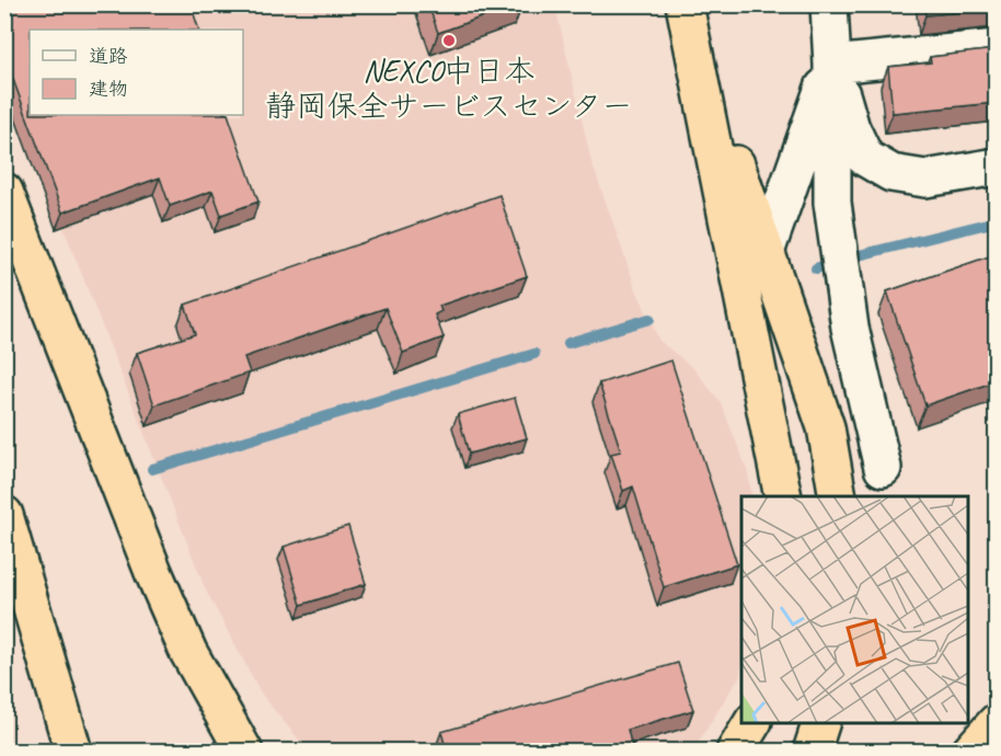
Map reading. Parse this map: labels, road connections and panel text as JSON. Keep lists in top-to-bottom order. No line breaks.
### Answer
{"places":["NEXCO中日本 静岡保全サービスセンター"],"legend":["道路","建物"]}
